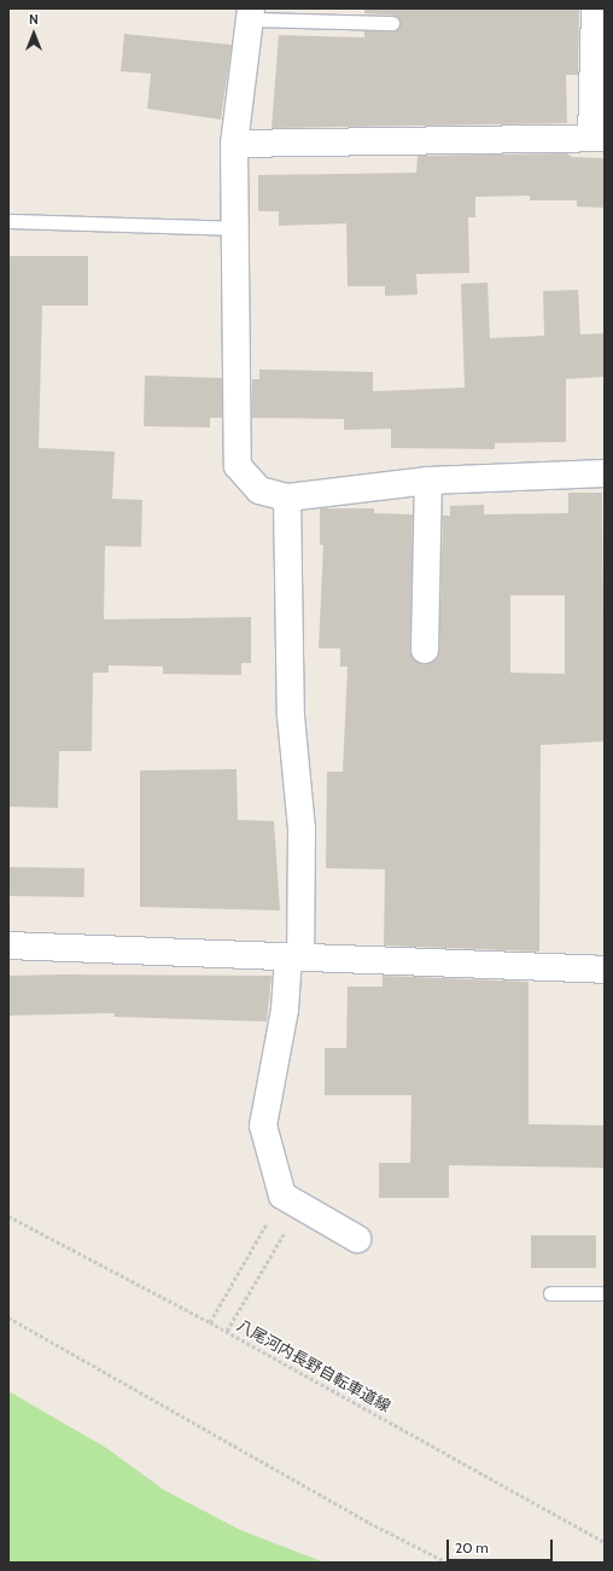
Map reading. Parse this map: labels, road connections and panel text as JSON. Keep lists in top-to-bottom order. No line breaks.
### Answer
{"streets":{"path":["八尾河内長野自転車道線"]},"scale_bar":"20 m","north":"top"}
